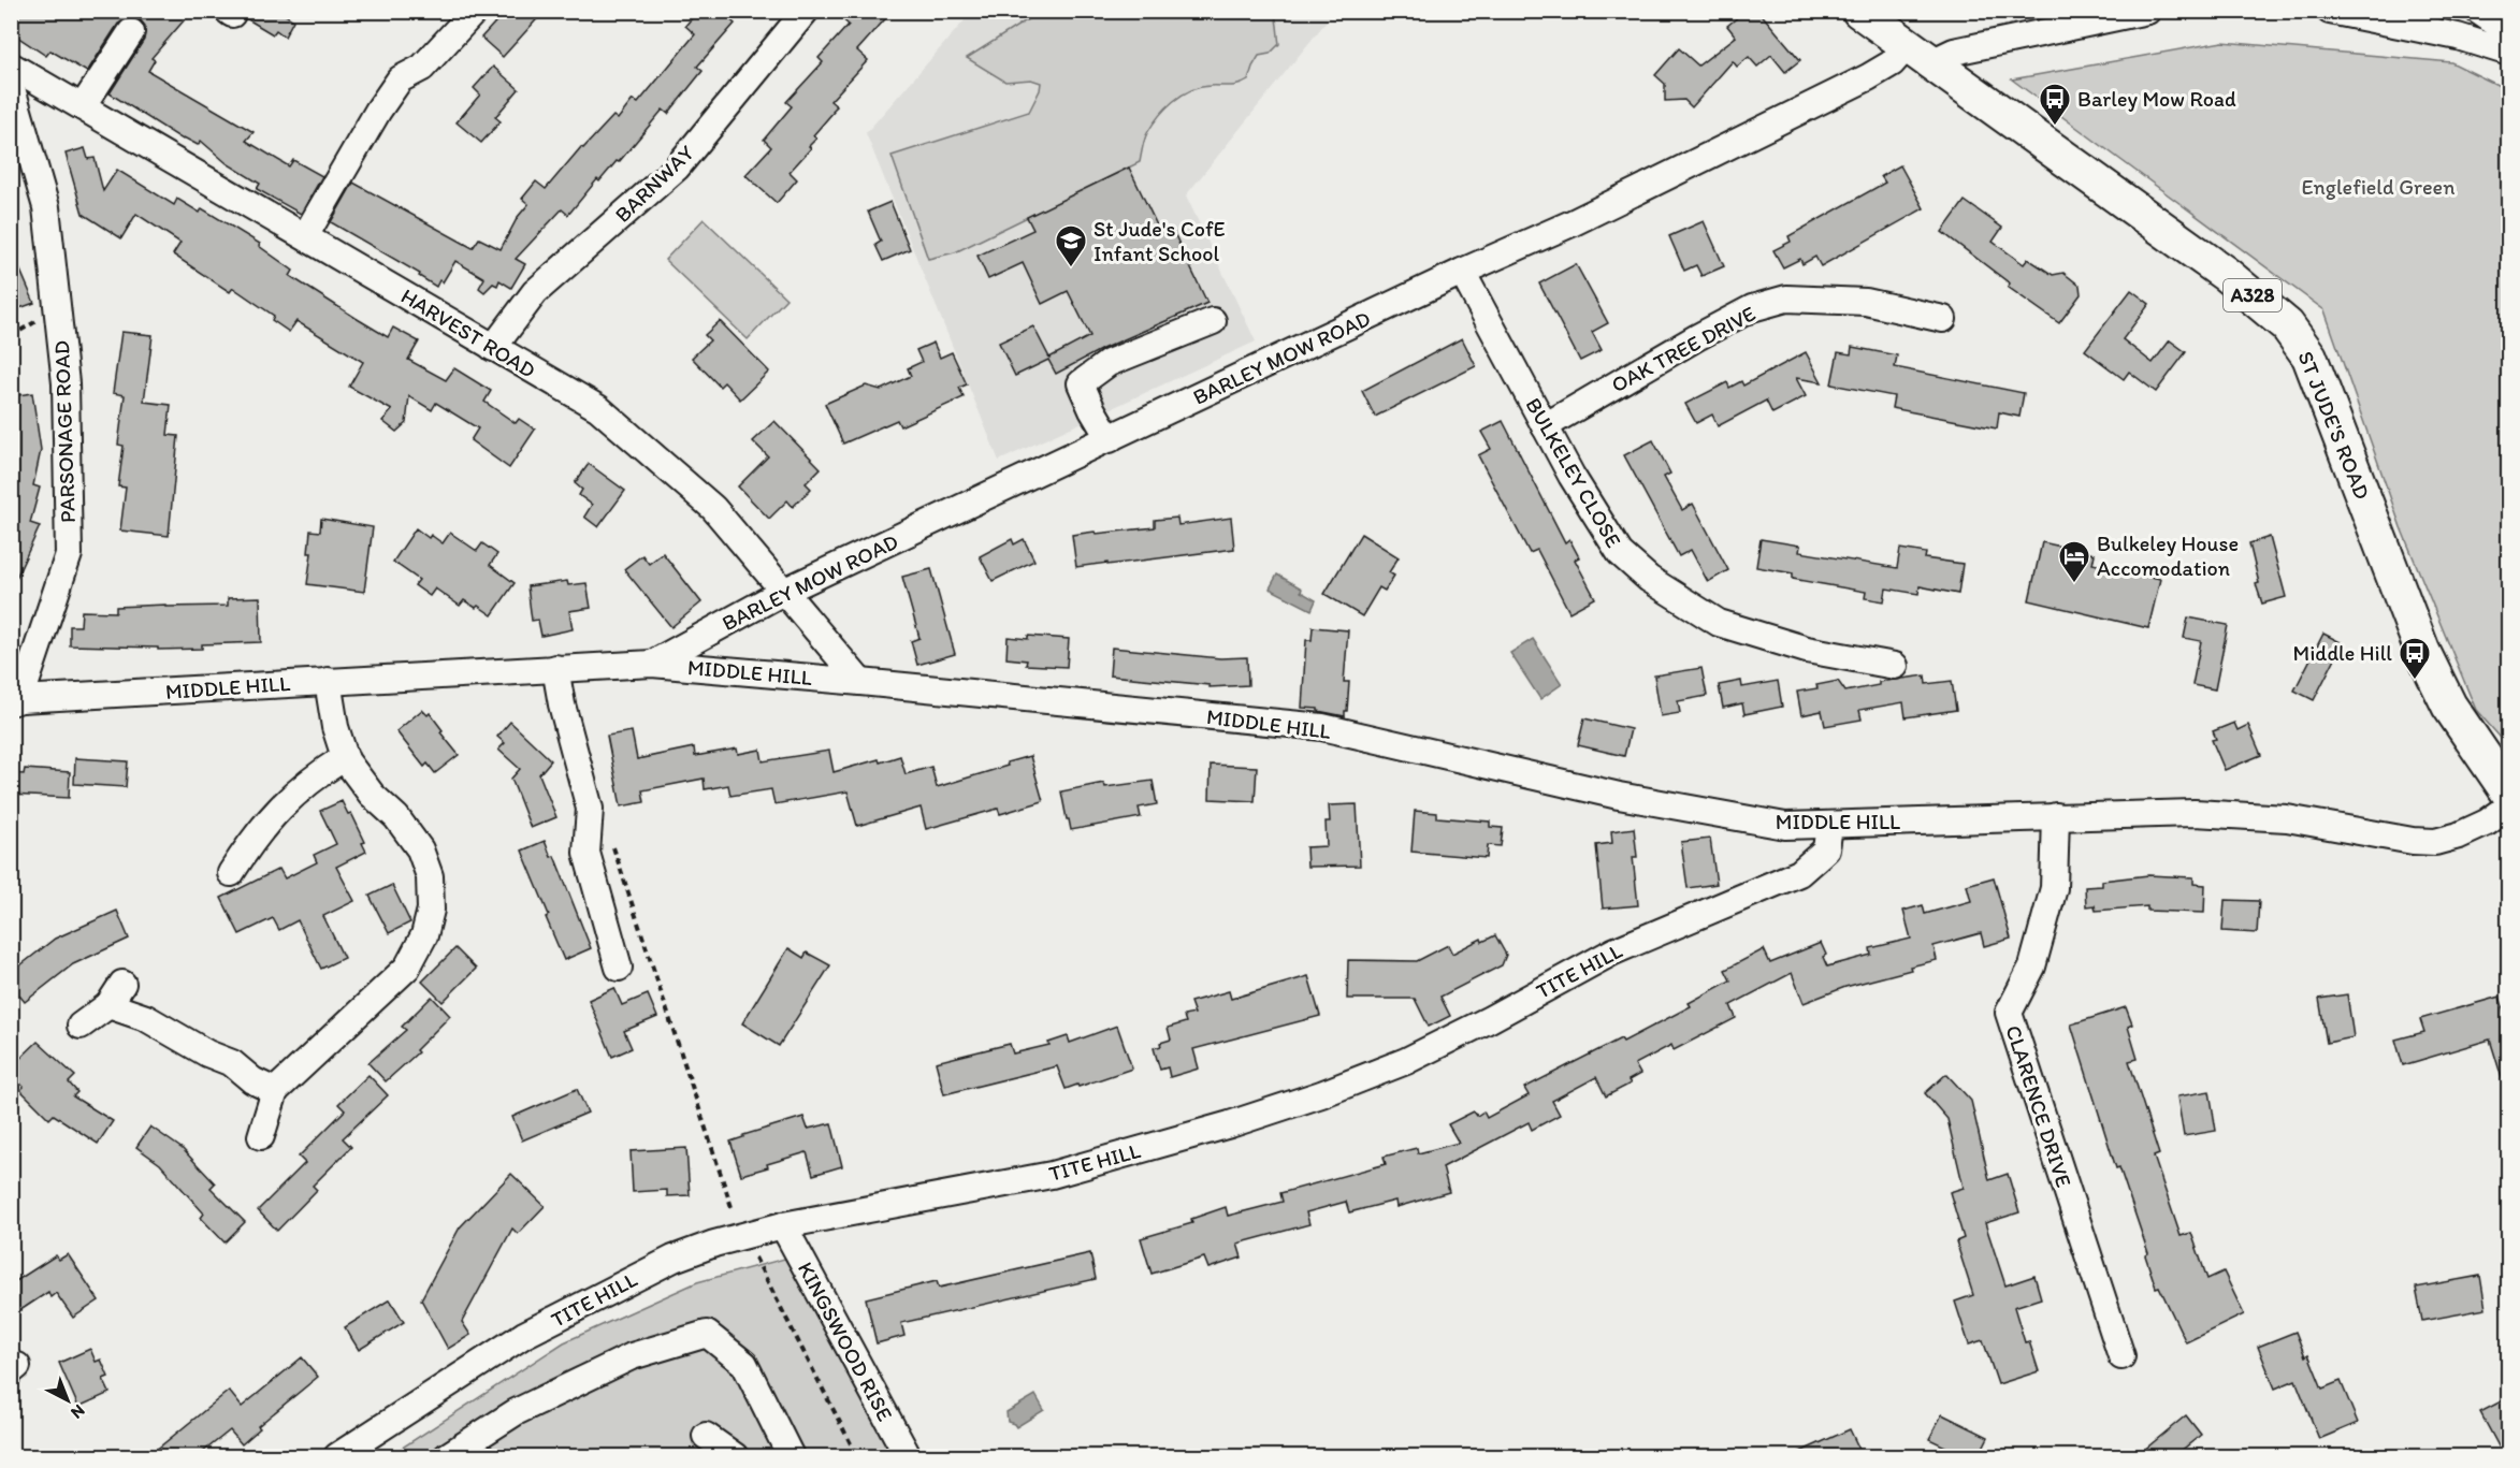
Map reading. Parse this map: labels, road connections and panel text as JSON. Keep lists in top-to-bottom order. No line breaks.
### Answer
{"streets":{"main road":["A328","ST JUDE'S ROAD"],"street":["BARNWAY","HARVEST ROAD","OAK TREE DRIVE","BARLEY MOW ROAD","PARSONAGE ROAD","BULKELEY CLOSE","MIDDLE HILL","TITE HILL","CLARENCE DRIVE","KINGSWOOD RISE"]},"crossings":[["BARNWAY","HARVEST ROAD"],["HARVEST ROAD","BARLEY MOW ROAD"],["HARVEST ROAD","MIDDLE HILL"],["OAK TREE DRIVE","BULKELEY CLOSE"],["BARLEY MOW ROAD","ST JUDE'S ROAD"],["BARLEY MOW ROAD","BULKELEY CLOSE"],["BARLEY MOW ROAD","MIDDLE HILL"],["PARSONAGE ROAD","MIDDLE HILL"],["MIDDLE HILL","TITE HILL"],["MIDDLE HILL","CLARENCE DRIVE"],["TITE HILL","KINGSWOOD RISE"]],"parks":["Englefield Green"],"places":{"bus stop":["Barley Mow Road","Middle Hill"],"school or university":["St Jude's CofE Infant School"],"hotel":["Bulkeley House Accomodation"]},"north":"bottom right"}
